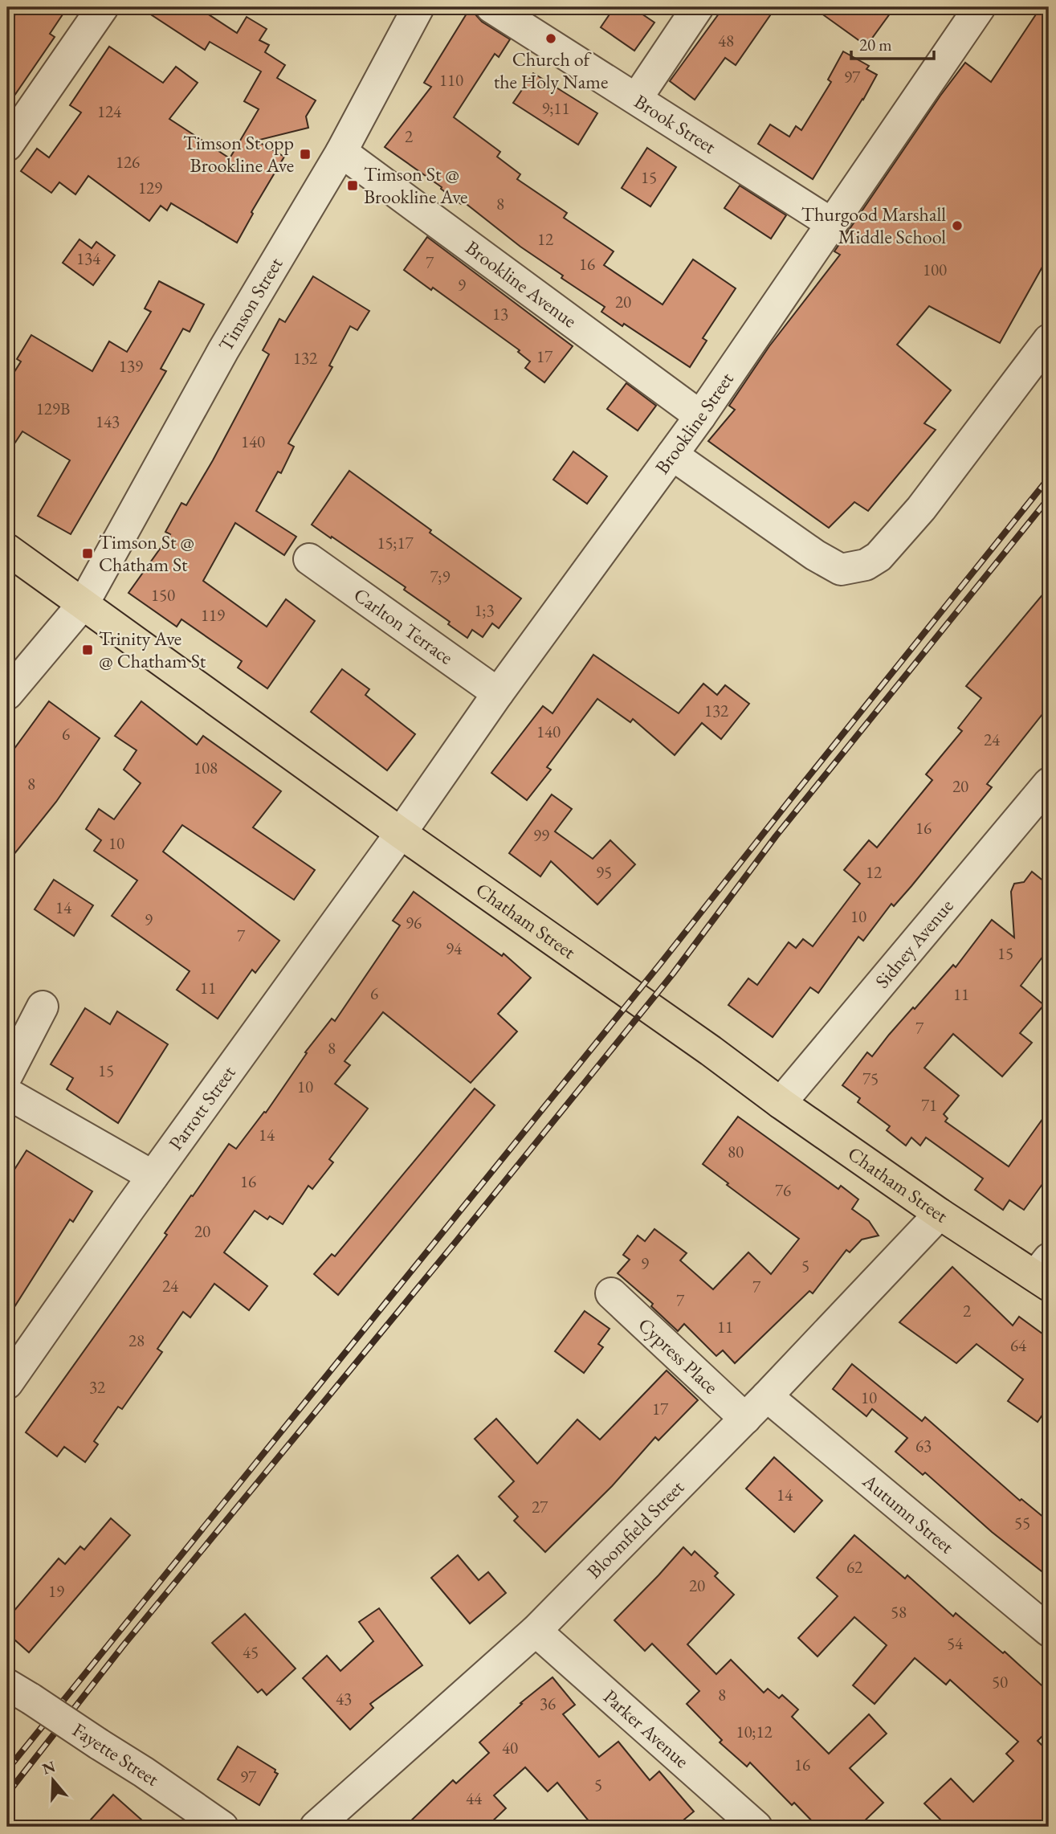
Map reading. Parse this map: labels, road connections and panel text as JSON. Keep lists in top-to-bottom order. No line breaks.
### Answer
{"streets":{"main road":["Chatham Street"],"street":["Brook Street","Brookline Avenue","Timson Street","Brookline Street","Carlton Terrace","Sidney Avenue","Parrott Street","Cypress Place","Autumn Street","Bloomfield Street","Parker Avenue","Fayette Street"]},"crossings":[["Brook Street","Brookline Street"],["Brookline Avenue","Timson Street"],["Brookline Avenue","Brookline Street"],["Timson Street","Chatham Street"],["Brookline Street","Carlton Terrace"],["Brookline Street","Chatham Street"],["Brookline Street","Parrott Street"],["Chatham Street","Sidney Avenue"],["Chatham Street","Parrott Street"],["Chatham Street","Bloomfield Street"],["Cypress Place","Bloomfield Street"],["Autumn Street","Bloomfield Street"],["Bloomfield Street","Parker Avenue"]],"places":{"other":["Church of the Holy Name","Thurgood Marshall Middle School"],"transit":["Timson St opp Brookline Ave","Timson St @ Brookline Ave","Timson St @ Chatham St","Trinity Ave @ Chatham St"]},"house_numbers":["48","97","110","9;11","124","2","126","15","129","8","12","134","7","16","100","9","20","13","17","132","139","129B","143","140","15;17","7;9","150","1;3","119","132","140","6","24","108","8","20","16","99","10","95","12","14","10","9","96","7","94","15","11","6","11","7","8","15","75","10","71","14","80","16","76","20","9","5","24","7","7","2","11","28","64","32","10","17","63","14","27","55","62","20","19","58","54","45","50","8","43","36","10;12","40","16","97","5","44"],"scale_bar":"20 m","north":"top"}
